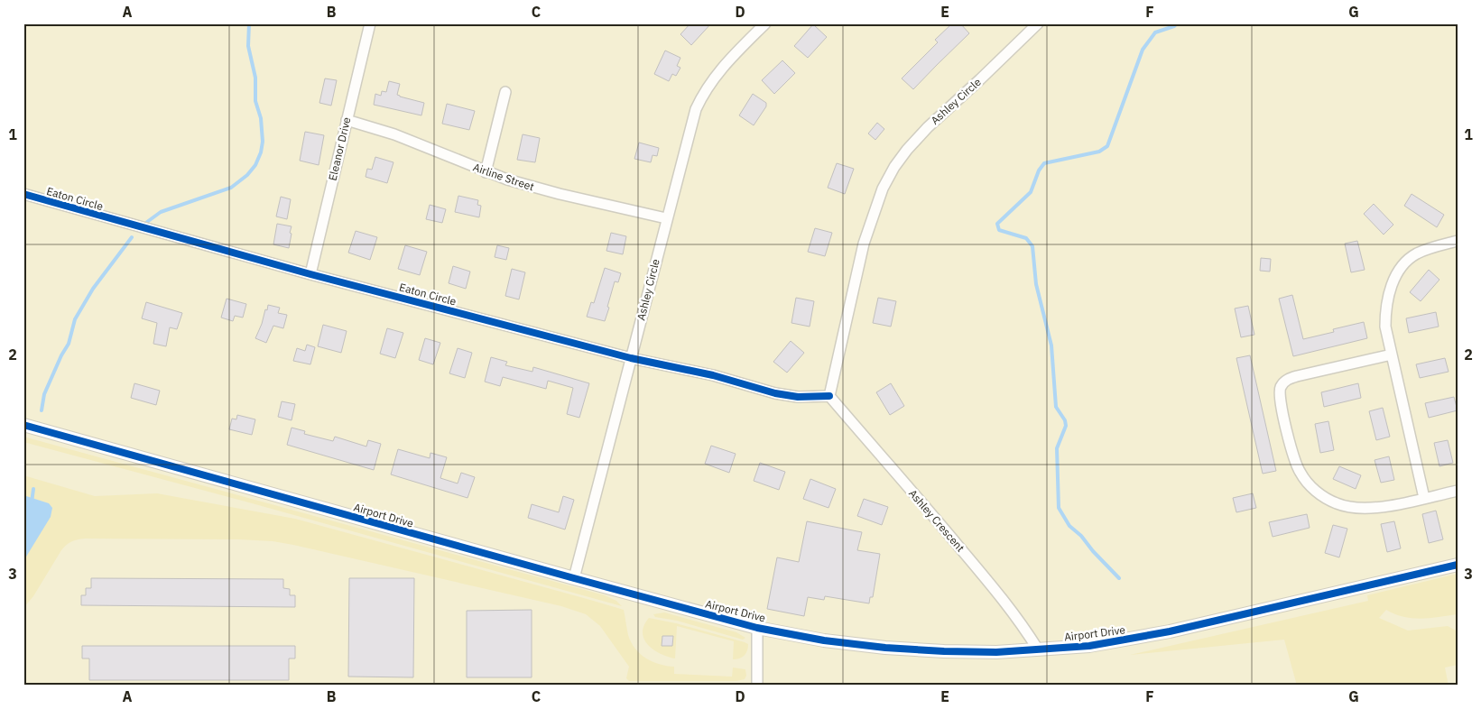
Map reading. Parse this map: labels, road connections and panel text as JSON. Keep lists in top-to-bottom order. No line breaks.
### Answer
{"streets":{"street":["Ashley Circle","Eleanor Drive","Airline Street","Eaton Circle","Airport Drive","Ashley Crescent"]},"crossings":[["Ashley Circle","Airline Street"],["Ashley Circle","Eaton Circle"],["Ashley Circle","Airport Drive"],["Ashley Circle","Ashley Crescent"],["Eleanor Drive","Airline Street"],["Eleanor Drive","Eaton Circle"],["Eaton Circle","Ashley Crescent"],["Airport Drive","Ashley Crescent"]],"grid":{"columns":["A","B","C","D","E","F","G"],"rows":["1","2","3"]}}
